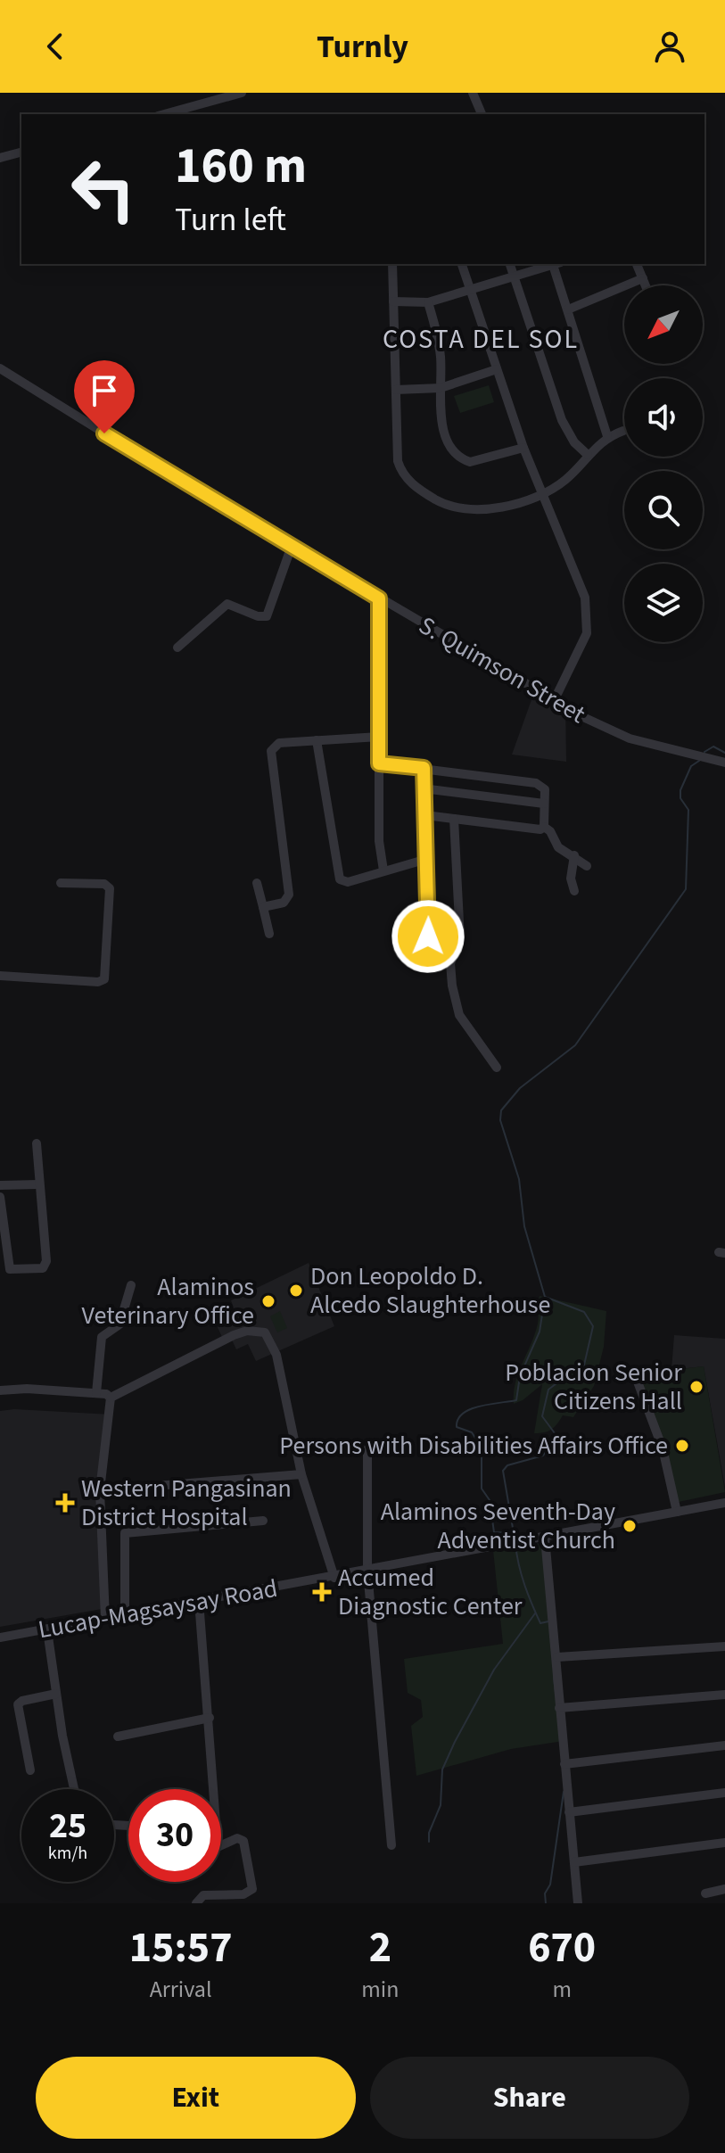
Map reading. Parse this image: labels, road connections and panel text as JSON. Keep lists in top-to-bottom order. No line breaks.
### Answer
{"streets":{"street":["S. Quimson Street","Lucap-Magsaysay Road"]},"districts":["COSTA DEL SOL"],"places":{"other":["Don Leopoldo D. Alcedo Slaughterhouse","Alaminos Veterinary Office","Poblacion Senior Citizens Hall","Persons with Disabilities Affairs Office","Alaminos Seventh-Day Adventist Church"],"health":["Western Pangasinan District Hospital","Accumed Diagnostic Center"]},"north":"bottom left","page":{"header":"Turnly","turn":["160 m","Turn left"],"speed":"25 km/h","limit":"30","eta":["15:57","Arrival","2","min","670","m"],"buttons":["Exit","Share"]}}
